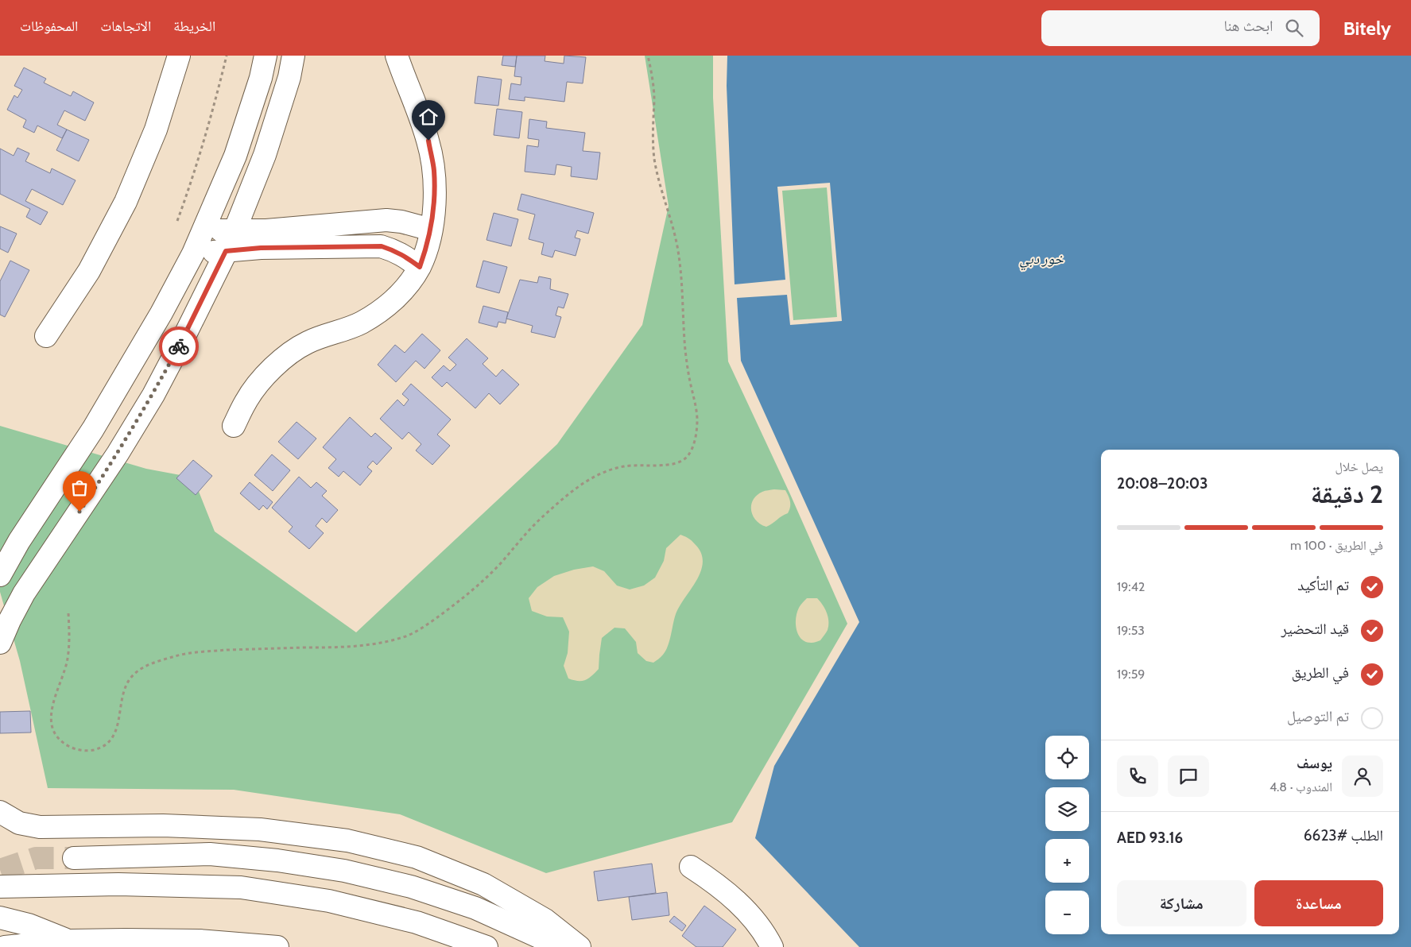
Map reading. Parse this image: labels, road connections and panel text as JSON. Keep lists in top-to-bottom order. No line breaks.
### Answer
{"water":["خور دبي"],"page":{"header":"Bitely","search":"ابحث هنا","nav":["الخريطة","الاتجاهات","المحفوظات"],"heading":["2 دقيقة","يصل خلال","20:03–20:08"],"panel":["يوسف","المندوب · 4.8","الطلب #6623","AED 93.16"],"bar":"في الطريق · 100 m","list":[["تم التأكيد","19:42"],["قيد التحضير","19:53"],["في الطريق","19:59"],"تم التوصيل"],"map_buttons":["+","−"],"buttons":["مساعدة","مشاركة"]}}
